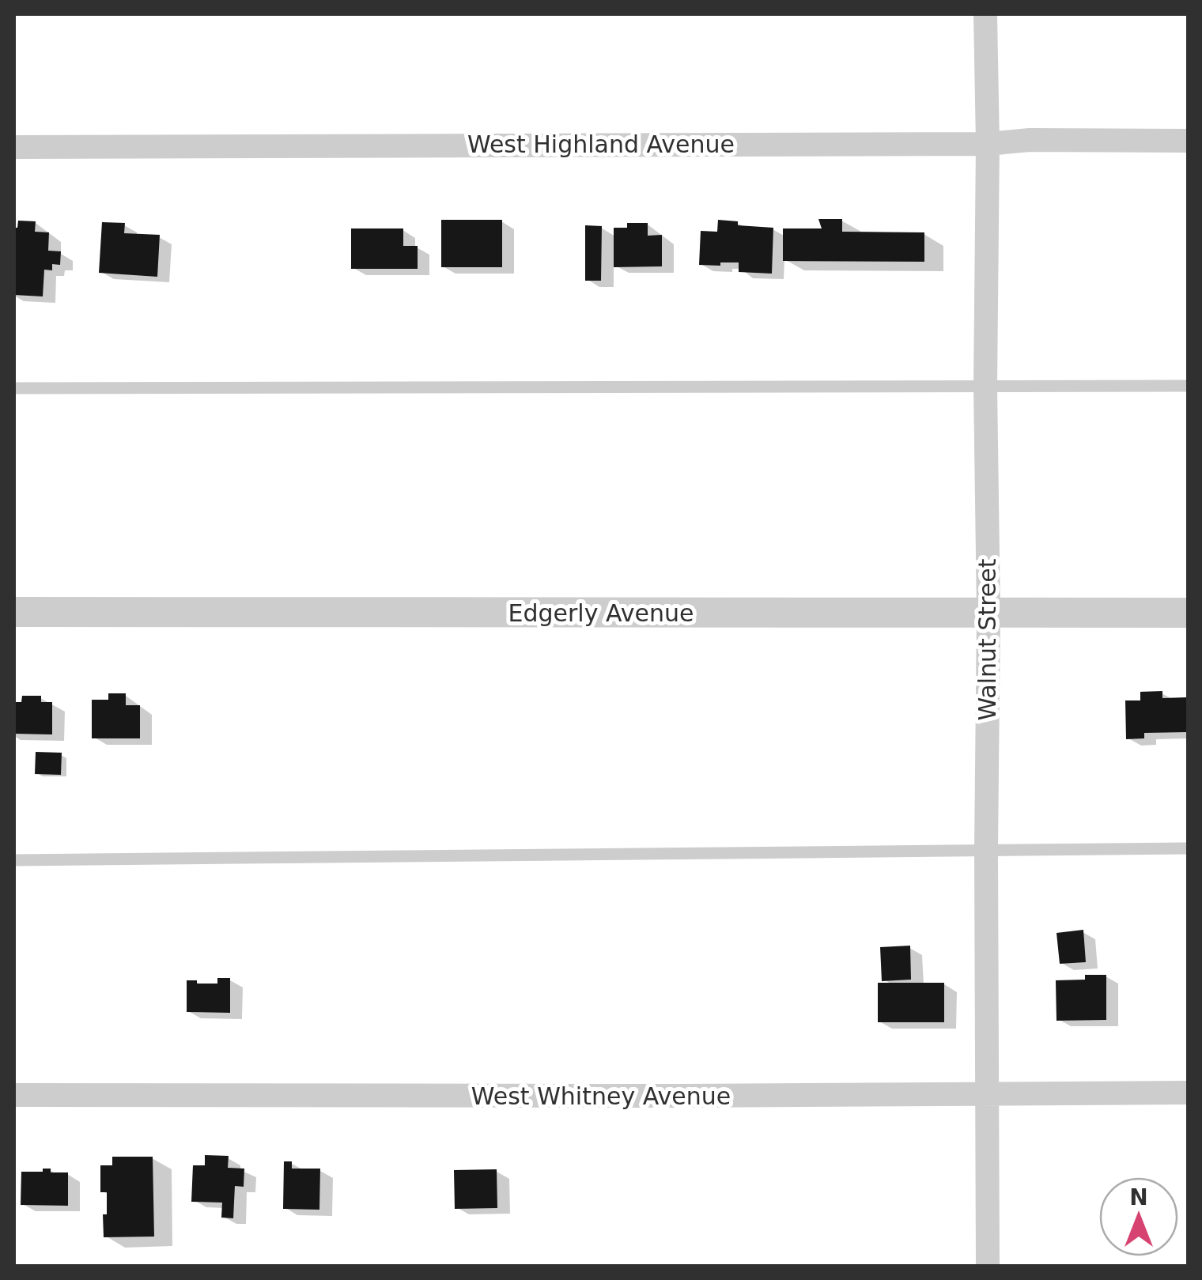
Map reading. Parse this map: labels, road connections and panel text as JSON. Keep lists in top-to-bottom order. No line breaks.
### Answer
{"streets":{"street":["West Highland Avenue","Edgerly Avenue","Walnut Street","West Whitney Avenue"]},"crossings":[["West Highland Avenue","Walnut Street"],["Edgerly Avenue","Walnut Street"],["Walnut Street","West Whitney Avenue"]],"north":"top"}
